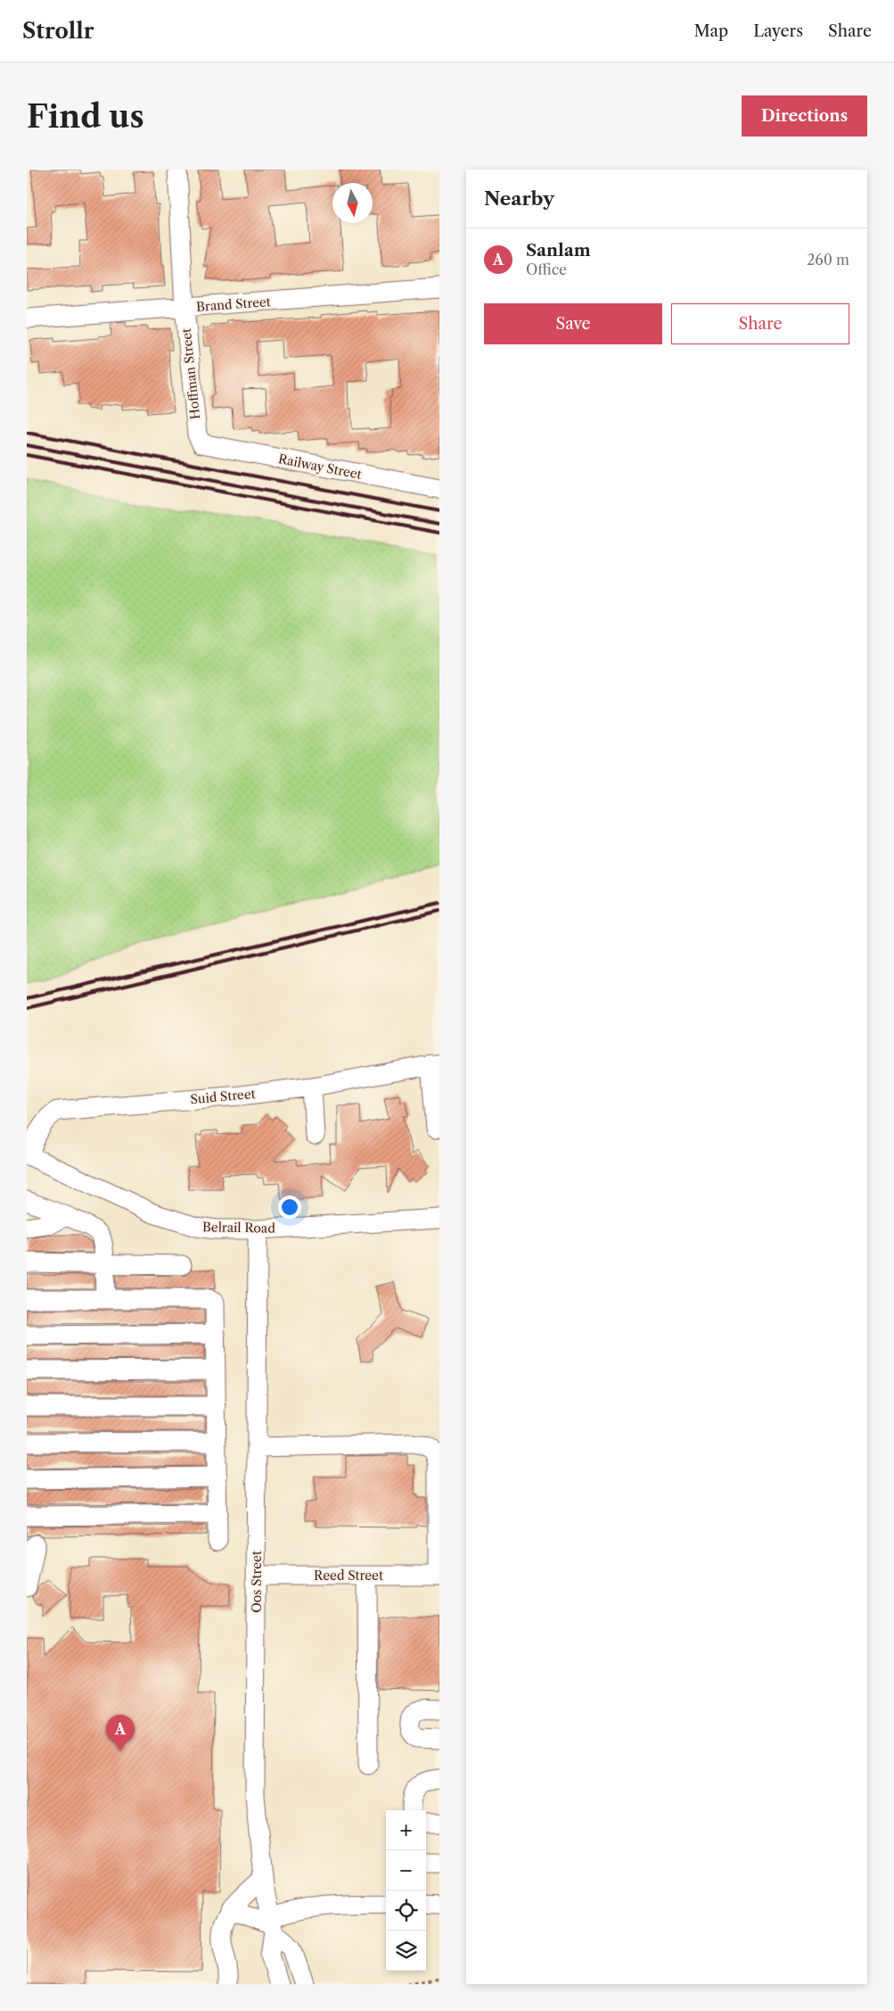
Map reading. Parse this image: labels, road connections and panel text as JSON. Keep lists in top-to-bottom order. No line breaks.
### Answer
{"streets":{"street":["Brand Street","Hoffman Street","Railway Street","Suid Street","Belrail Road","Reed Street","Oos Street"]},"crossings":[["Brand Street","Hoffman Street"],["Hoffman Street","Railway Street"],["Suid Street","Belrail Road"],["Belrail Road","Oos Street"],["Reed Street","Oos Street"]],"north":"bottom","page":{"header":"Strollr","nav":["Map","Layers","Share"],"buttons":["Directions",["Save","Share"]],"title":"Find us","heading":"Nearby","list":[{"mark":"A","name":"Sanlam","note":"Office","value":"260 m"}],"pins":"A","map_buttons":["+","−"]}}
